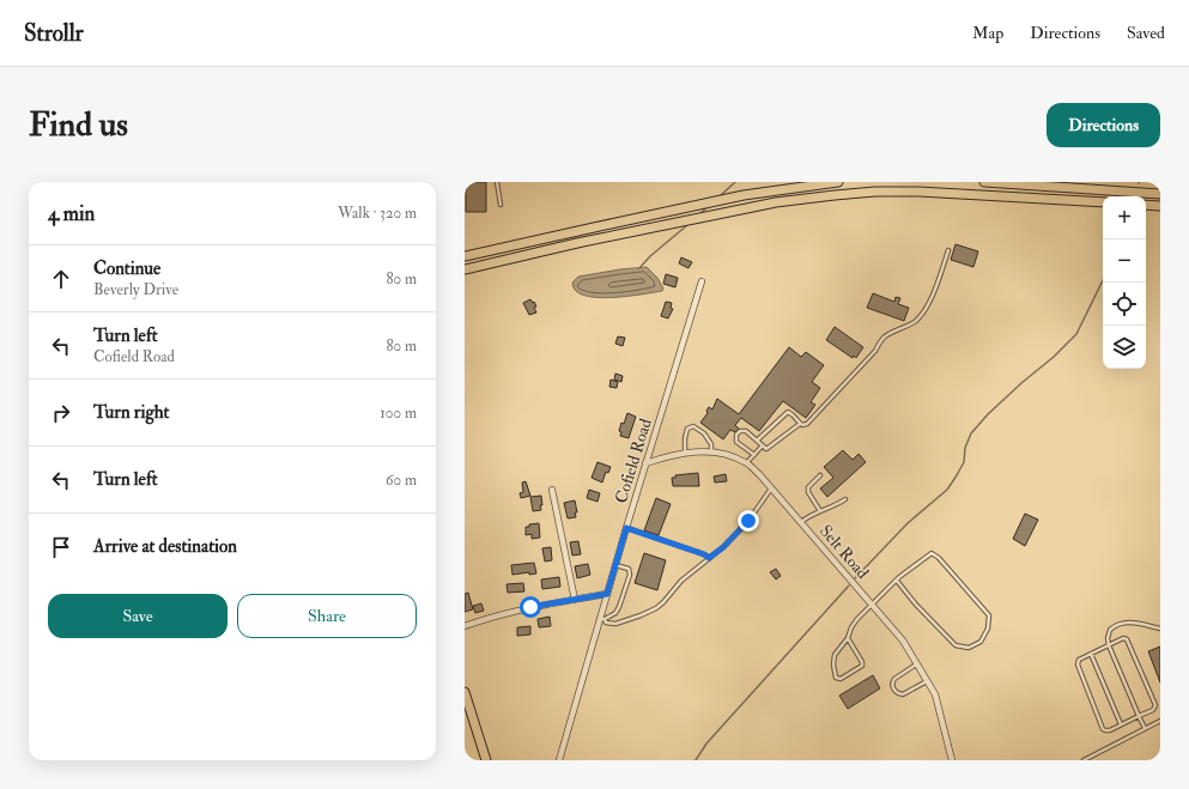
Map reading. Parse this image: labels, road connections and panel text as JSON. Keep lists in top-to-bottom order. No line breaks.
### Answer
{"streets":{"street":["Cofield Road","Selt Road"]},"crossings":[["Cofield Road","Selt Road"]],"page":{"header":"Strollr","nav":["Map","Directions","Saved"],"buttons":["Directions",["Save","Share"]],"title":"Find us","heading":["4 min","Walk · 320 m"],"map_buttons":["+","−"],"list":[["Continue","Beverly Drive","80 m"],["Turn left","Cofield Road","80 m"],["Turn right","100 m"],["Turn left","60 m"],"Arrive at destination"]}}
